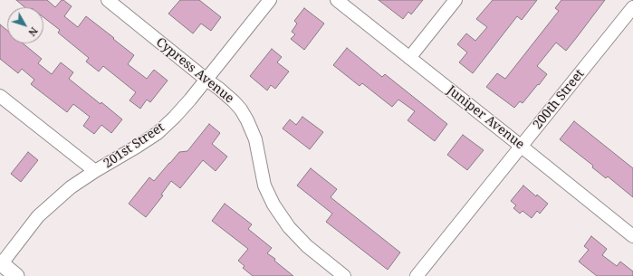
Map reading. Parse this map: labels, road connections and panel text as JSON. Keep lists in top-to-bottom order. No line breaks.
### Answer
{"streets":{"street":["Cypress Avenue","200th Street","Juniper Avenue","201st Street"]},"crossings":[["Cypress Avenue","201st Street"],["200th Street","Juniper Avenue"]],"north":"bottom right"}
